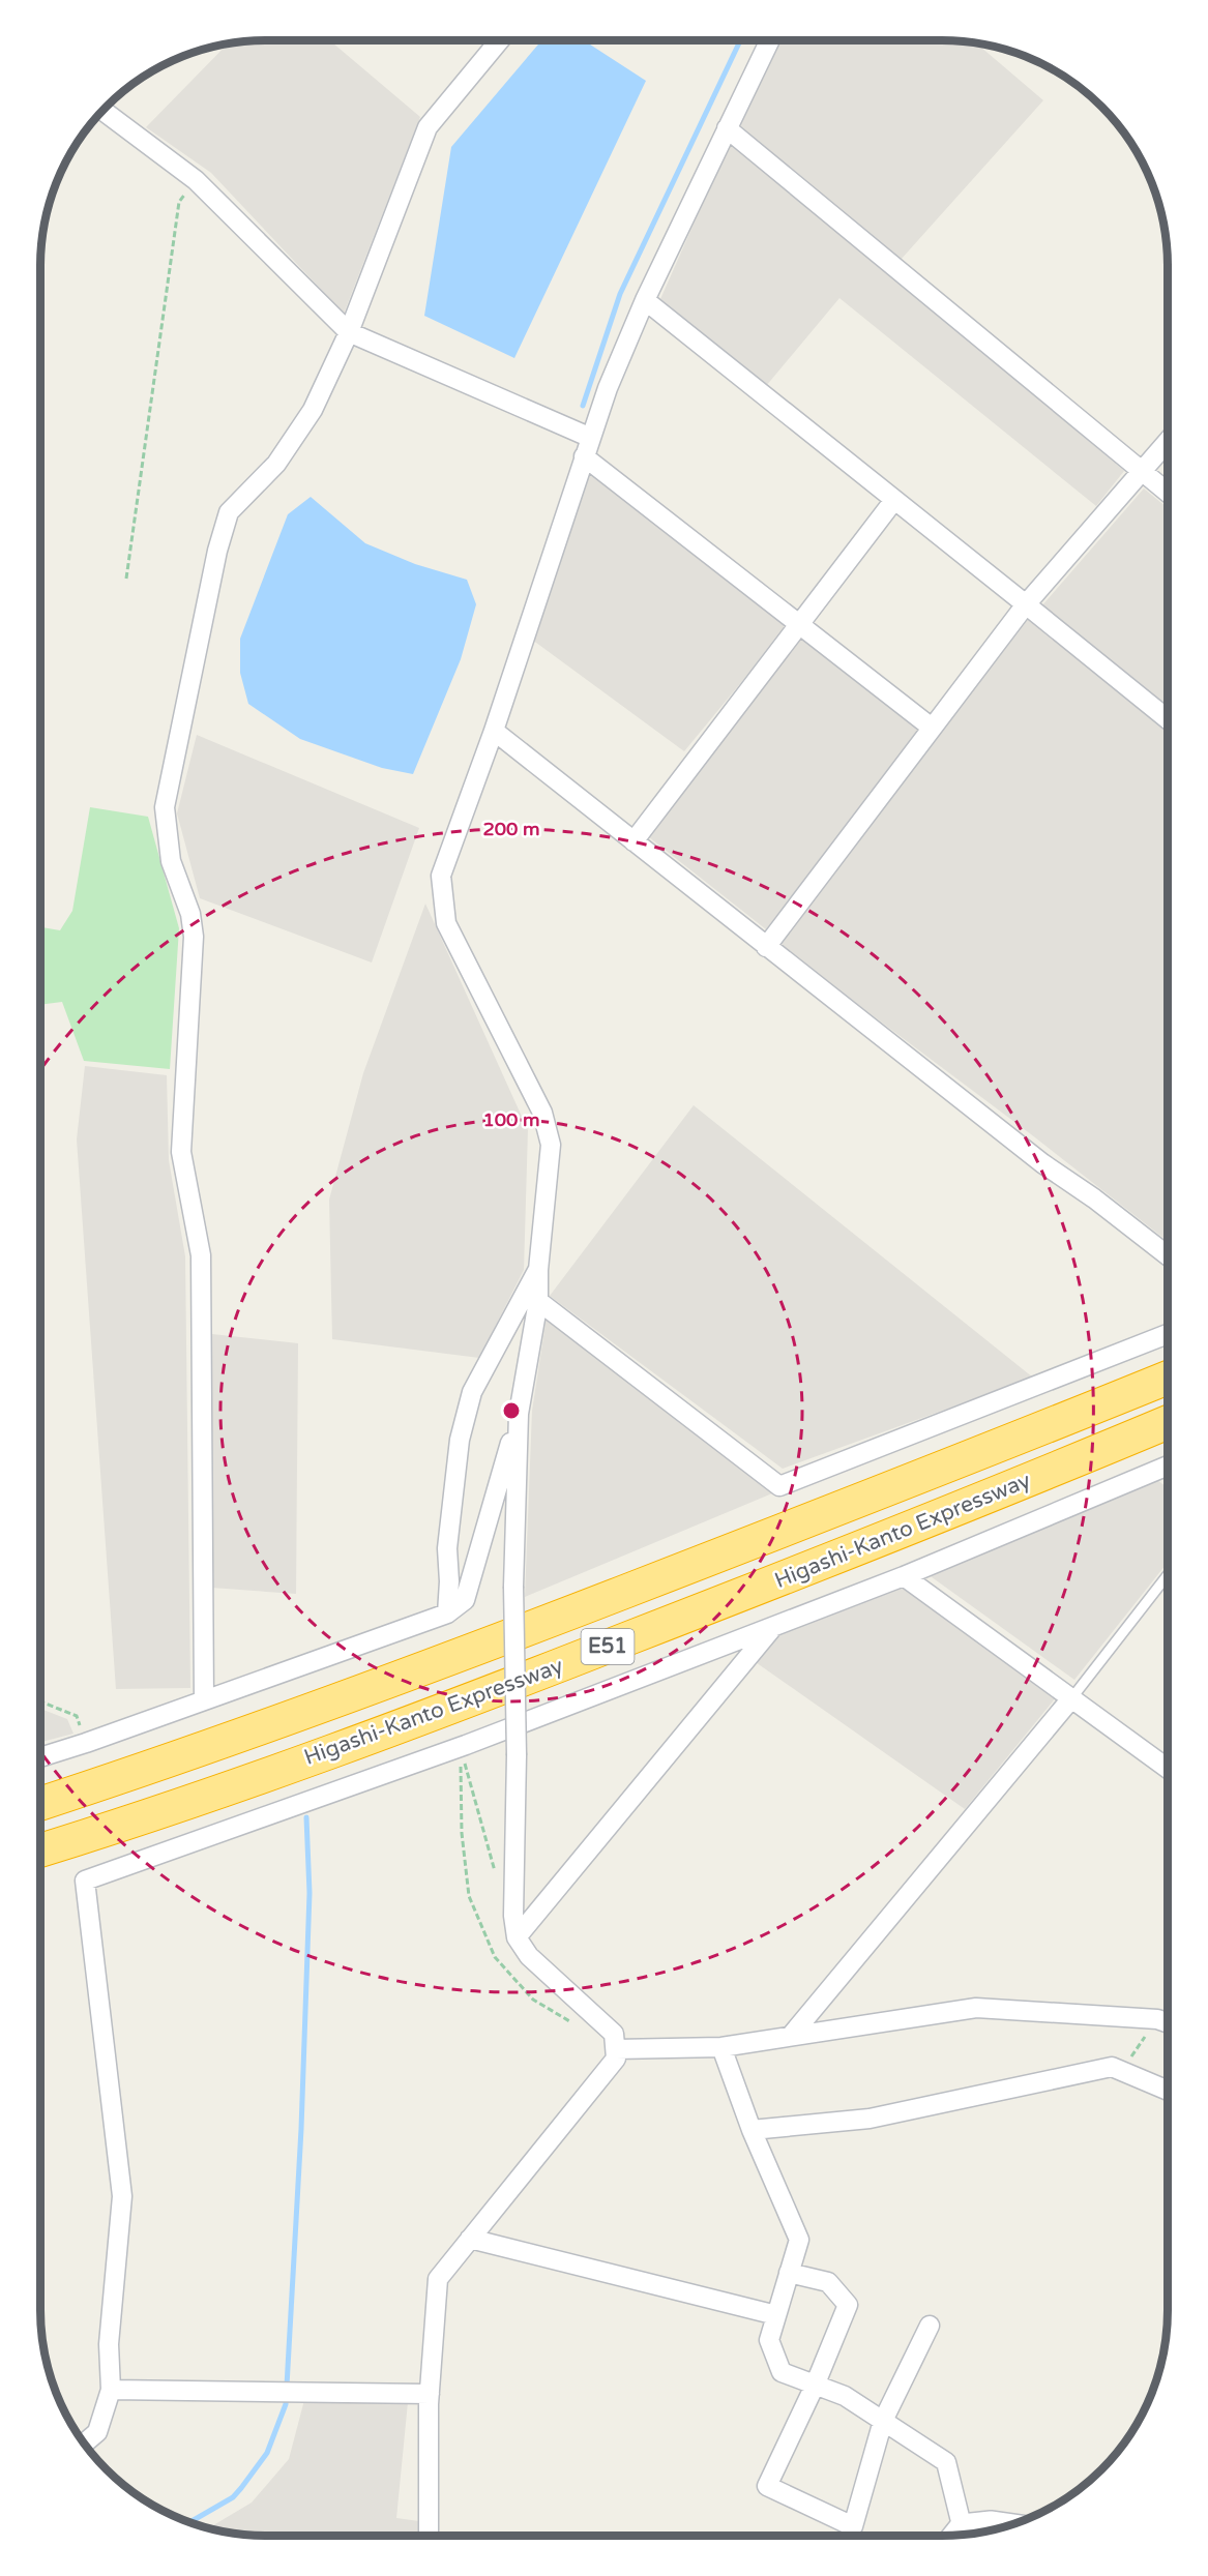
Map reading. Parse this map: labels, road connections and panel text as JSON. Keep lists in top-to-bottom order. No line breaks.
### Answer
{"streets":{"highway":["Higashi-Kanto Expressway","E51"]},"rings":["200 m","100 m"]}
